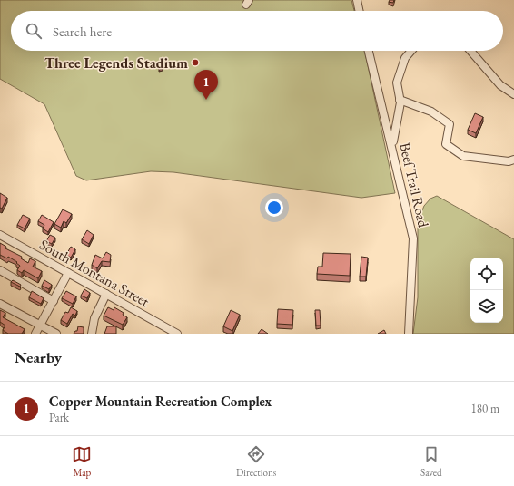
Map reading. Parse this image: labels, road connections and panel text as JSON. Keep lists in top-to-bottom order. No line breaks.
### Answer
{"streets":{"street":["Beef Trail Road","South Montana Street"]},"places":["Three Legends Stadium"],"page":{"search":"Search here","pins":"1","heading":"Nearby","list":[{"mark":"1","name":"Copper Mountain Recreation Complex","note":"Park","value":"180 m"}],"nav":["Map","Directions","Saved"]}}
